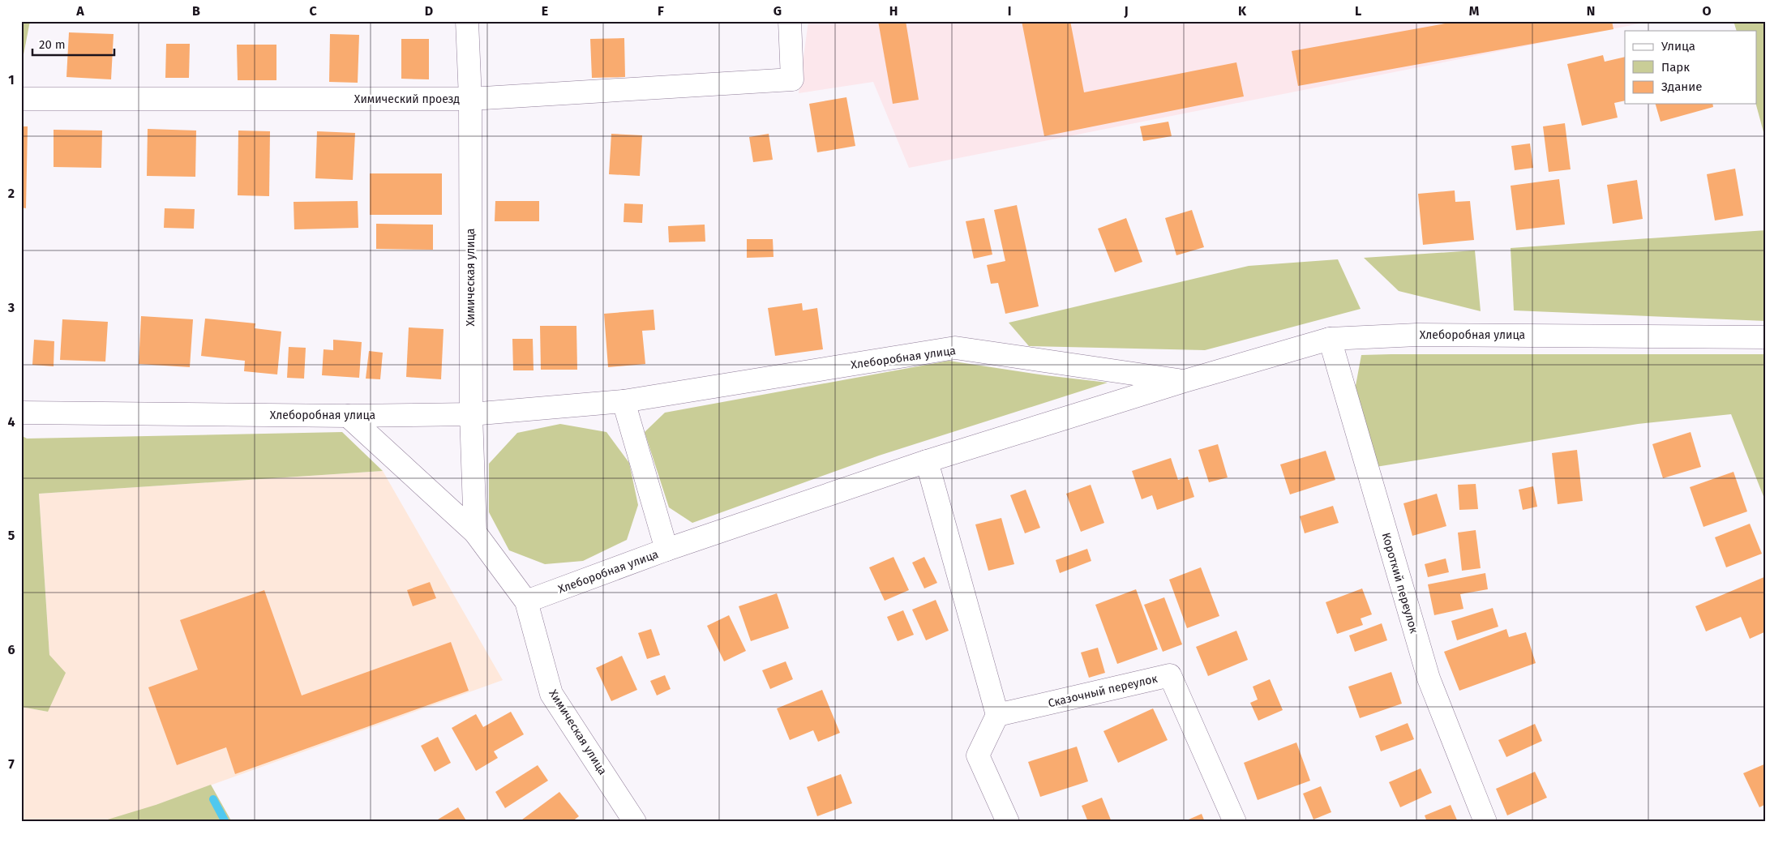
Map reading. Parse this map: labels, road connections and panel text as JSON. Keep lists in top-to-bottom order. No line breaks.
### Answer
{"streets":{"street":["Химический проезд","Химическая улица","Хлеборобная улица","Короткий переулок","Сказочный переулок"]},"crossings":[["Химический проезд","Химическая улица"],["Химическая улица","Хлеборобная улица"],["Хлеборобная улица","Короткий переулок"]],"legend":["Улица","Парк","Здание"],"scale_bar":"20 m","grid":{"columns":["A","B","C","D","E","F","G","H","I","J","K","L","M","N","O"],"rows":["1","2","3","4","5","6","7"]}}
